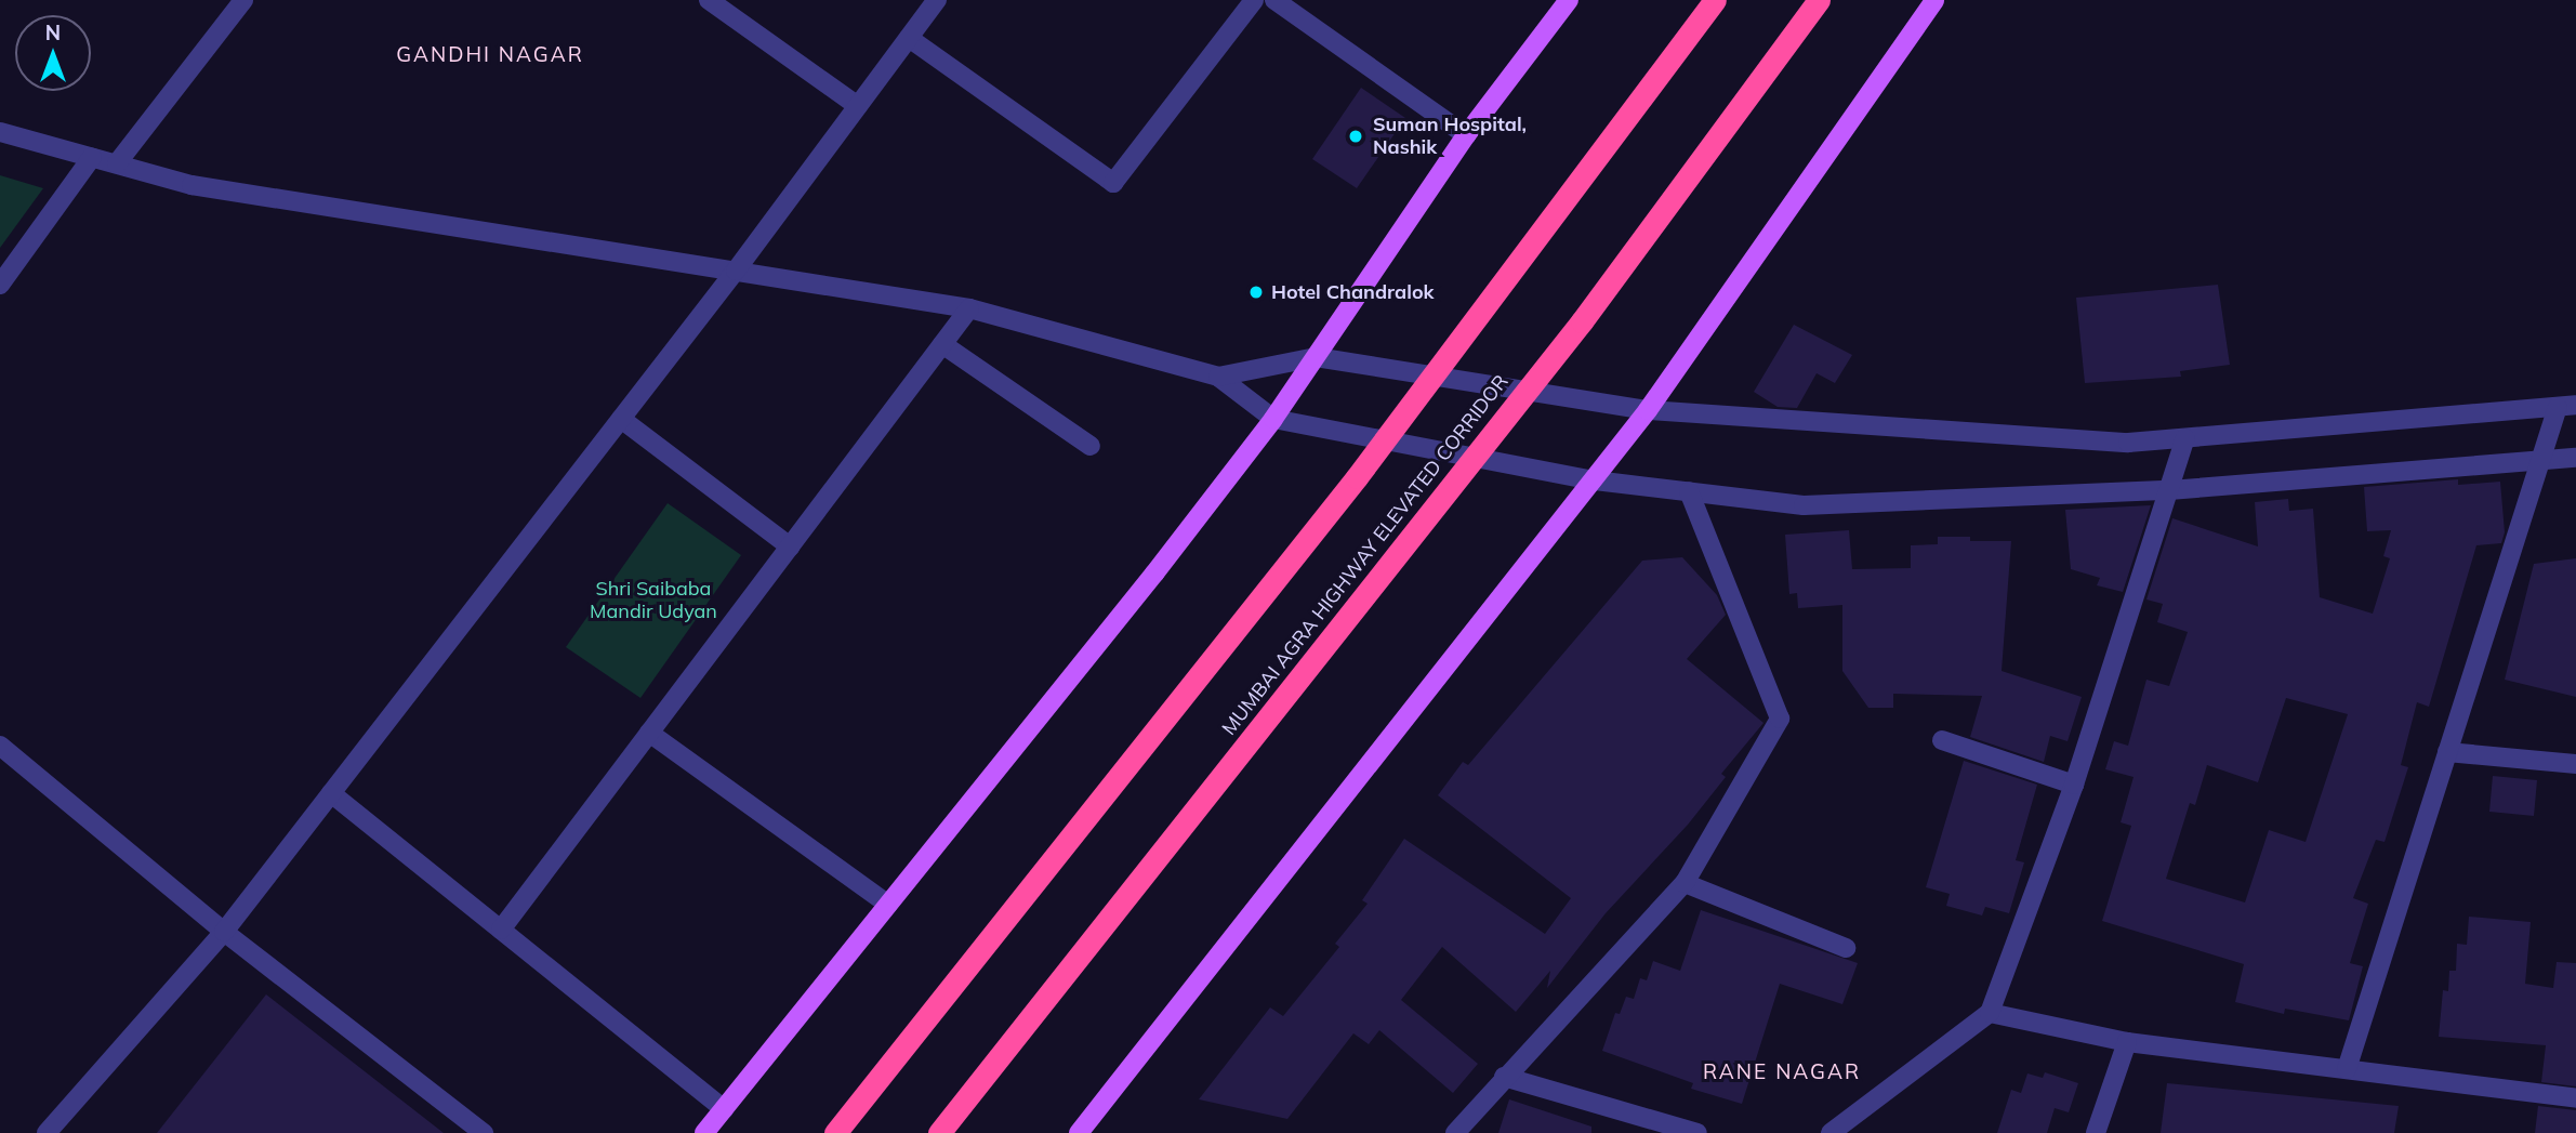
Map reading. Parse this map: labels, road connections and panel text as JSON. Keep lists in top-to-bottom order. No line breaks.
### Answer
{"streets":{"highway":["MUMBAI AGRA HIGHWAY ELEVATED CORRIDOR"]},"districts":["GANDHI NAGAR","RANE NAGAR"],"parks":["Shri Saibaba Mandir Udyan"],"places":["Suman Hospital, Nashik","Hotel Chandralok"],"north":"top"}
